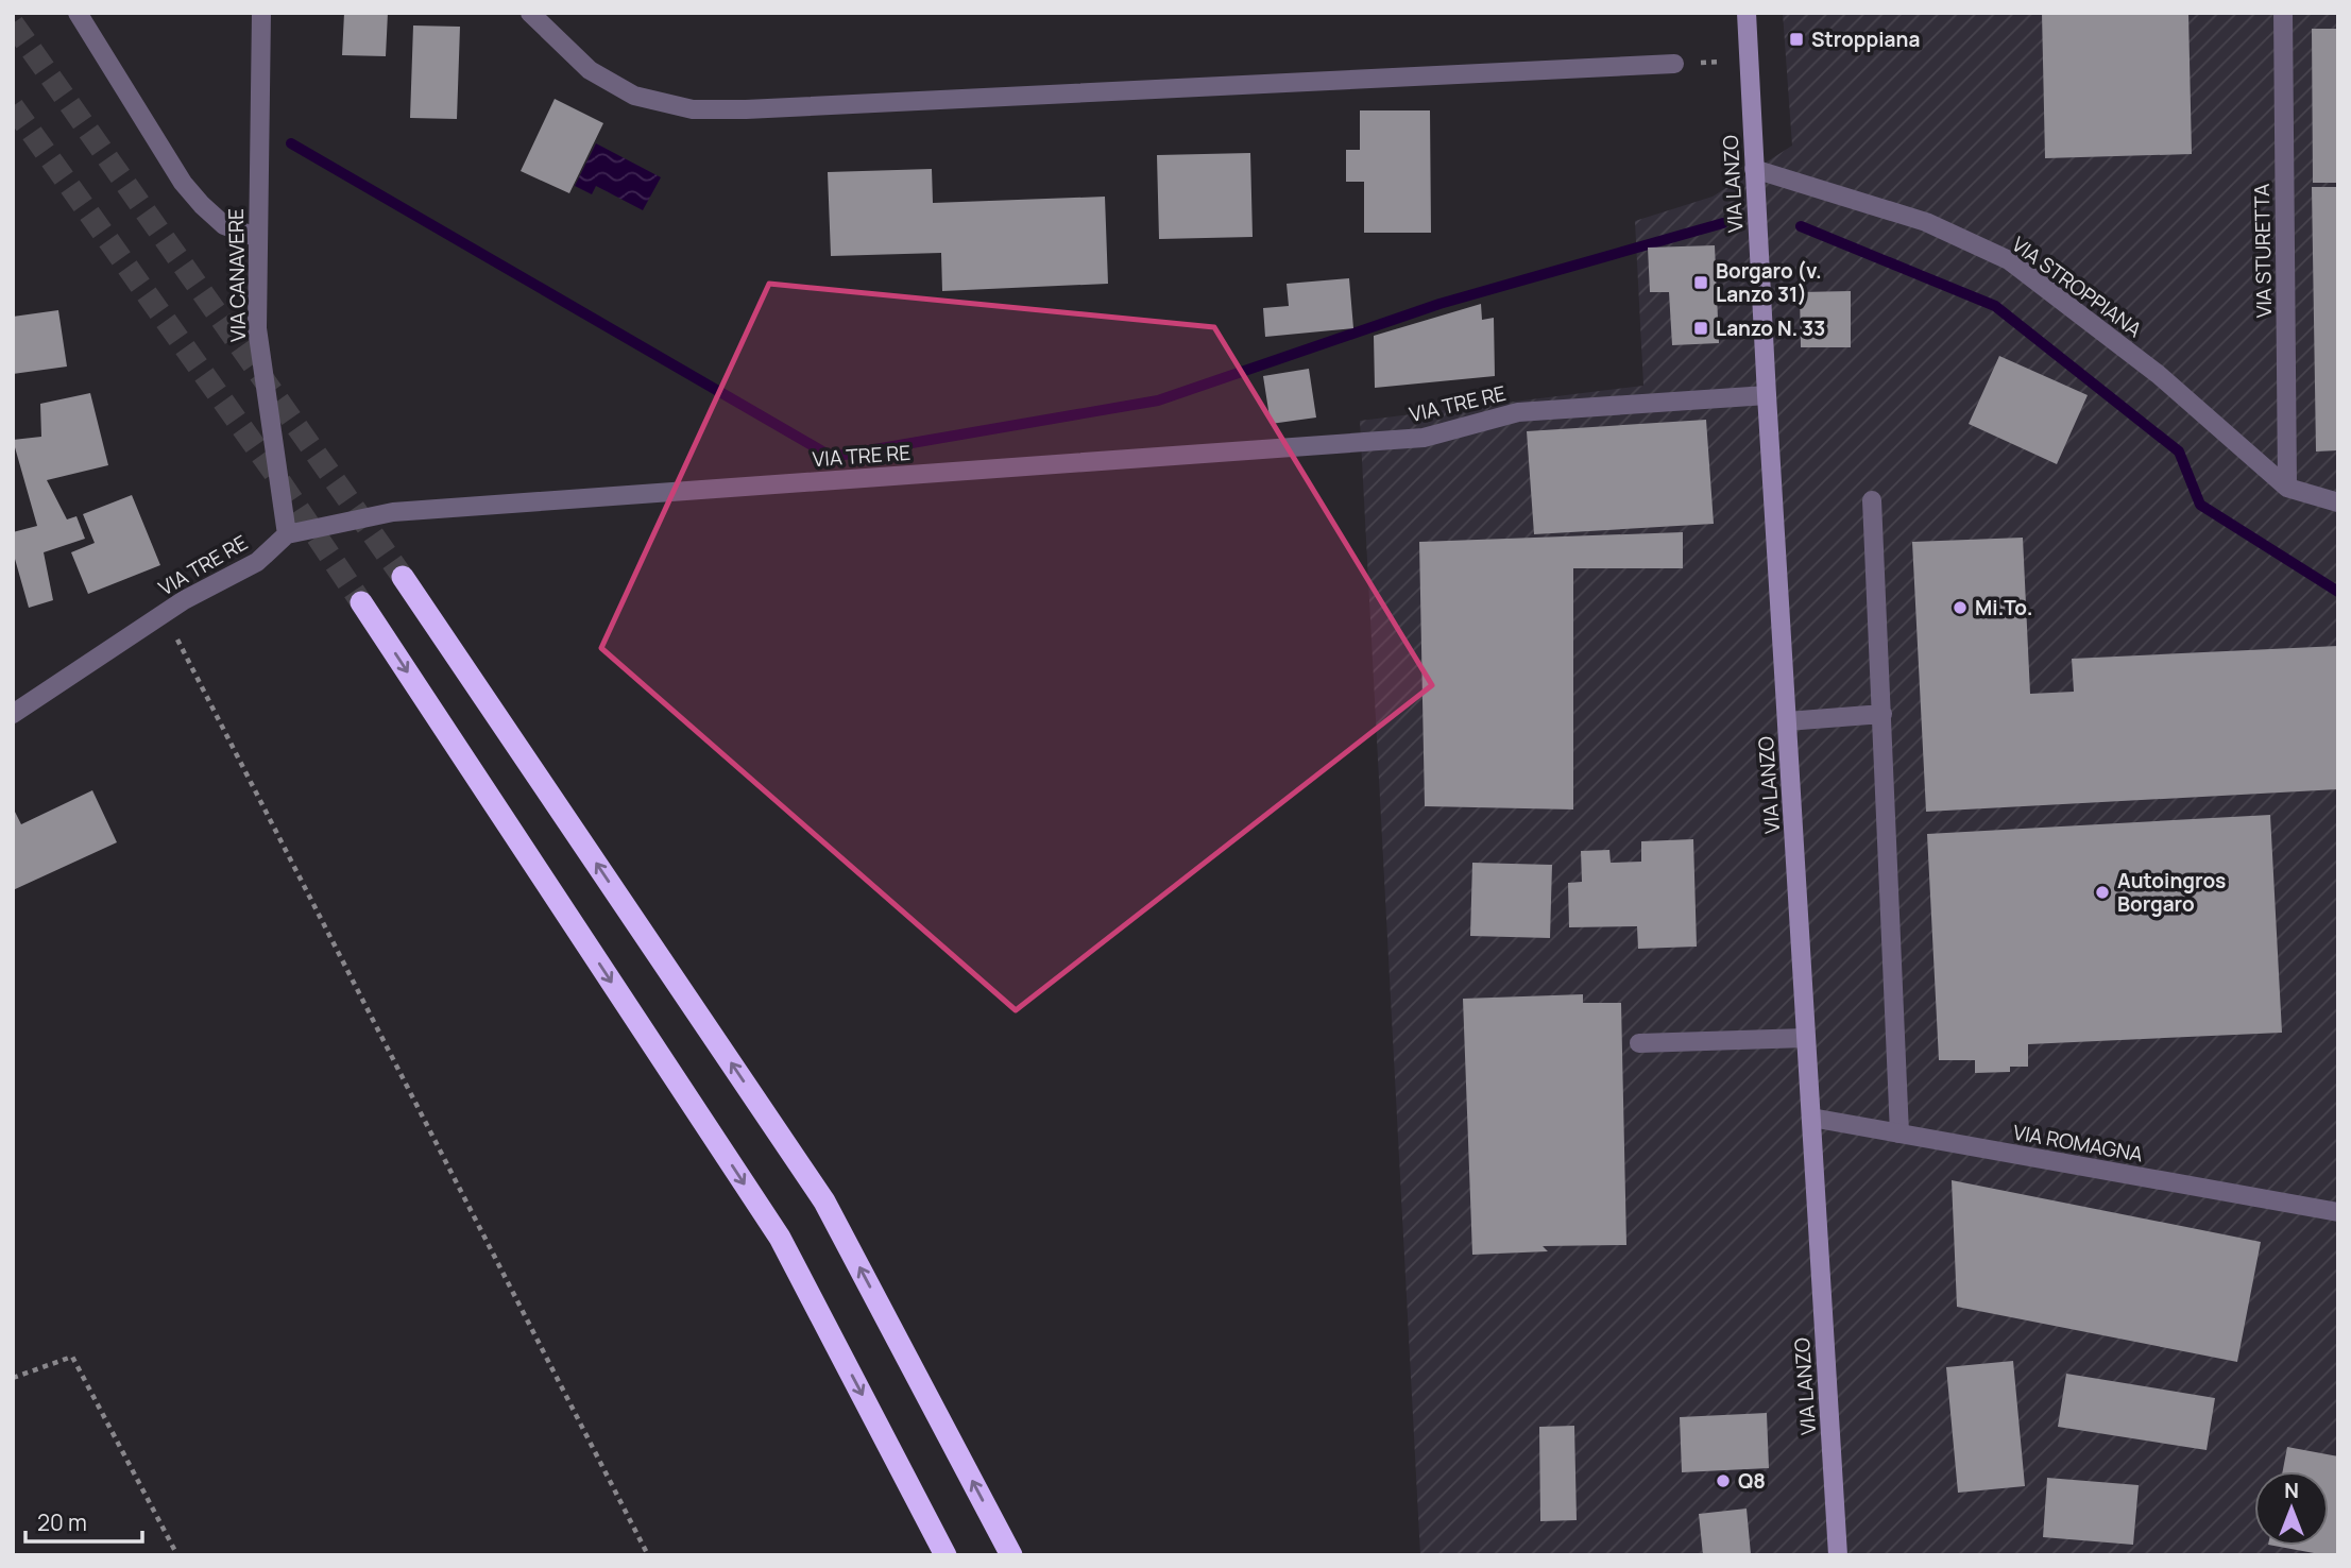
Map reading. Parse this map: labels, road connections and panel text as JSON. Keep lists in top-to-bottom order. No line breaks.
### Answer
{"streets":{"street":["VIA LANZO","VIA STURETTA","VIA CANAVERE","VIA STROPPIANA","VIA TRE RE","VIA ROMAGNA"]},"crossings":[["VIA LANZO","VIA STROPPIANA"],["VIA LANZO","VIA TRE RE"],["VIA LANZO","VIA ROMAGNA"],["VIA STURETTA","VIA STROPPIANA"],["VIA CANAVERE","VIA TRE RE"]],"places":{"transit":["Stroppiana","Borgaro (v. Lanzo 31)","Lanzo N. 33"],"other":["Mi.To.","Autoingros Borgaro","Q8"]},"scale_bar":"20 m","north":"top"}
